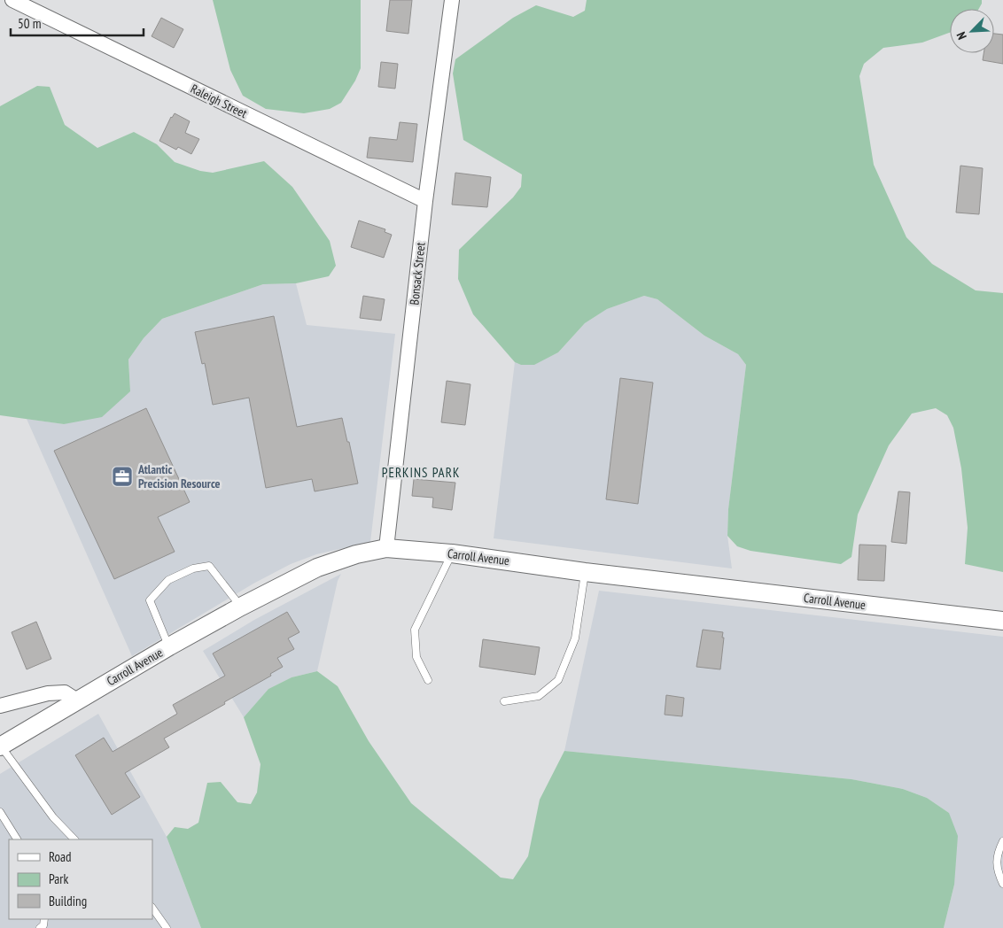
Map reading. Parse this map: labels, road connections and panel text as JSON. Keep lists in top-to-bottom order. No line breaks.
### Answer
{"streets":{"street":["Raleigh Street","Bonsack Street","Carroll Avenue"]},"crossings":[["Raleigh Street","Bonsack Street"],["Bonsack Street","Carroll Avenue"]],"districts":["PERKINS PARK"],"places":{"office":["Atlantic Precision Resource"]},"legend":["Road","Park","Building"],"scale_bar":"50 m","north":"bottom left"}
